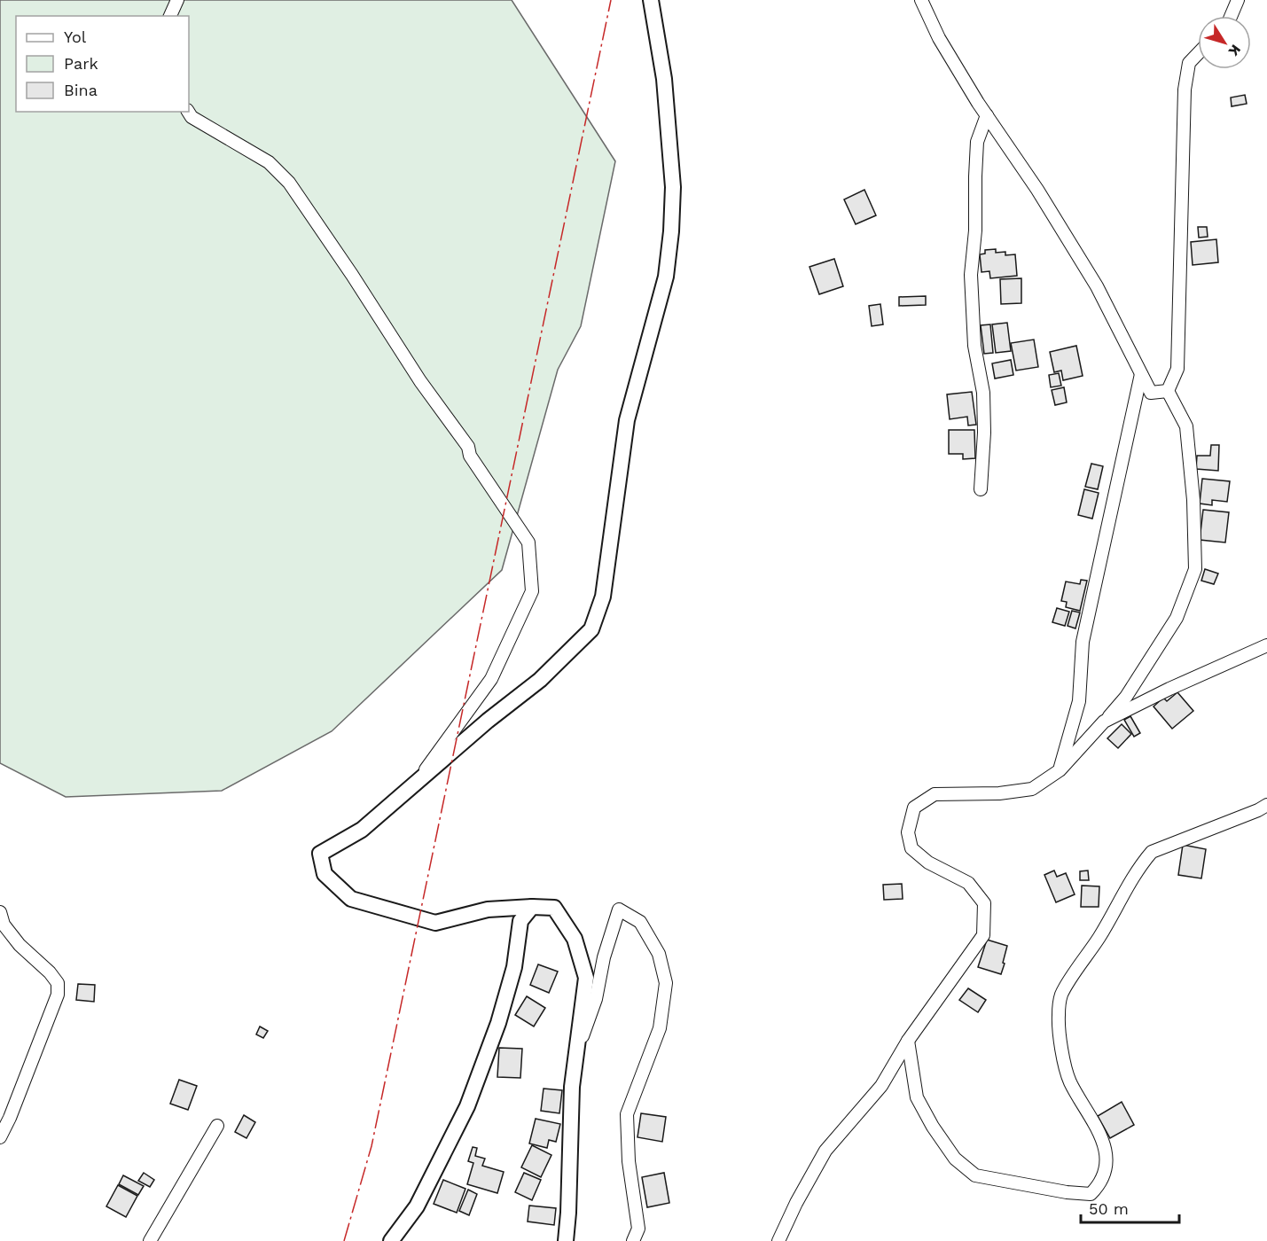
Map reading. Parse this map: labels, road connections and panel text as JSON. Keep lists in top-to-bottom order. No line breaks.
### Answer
{"legend":["Yol","Park","Bina"],"scale_bar":"50 m","north":"bottom right"}
